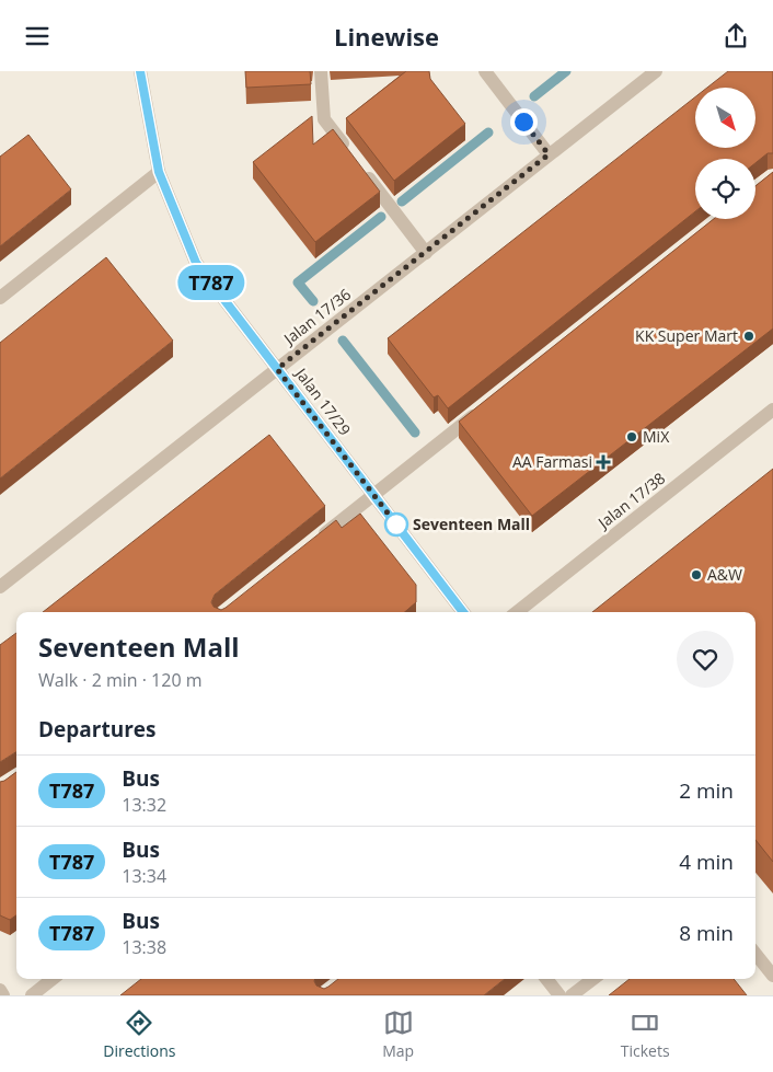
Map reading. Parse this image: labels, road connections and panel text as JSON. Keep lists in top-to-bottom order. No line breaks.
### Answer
{"streets":{"street":["Jalan 17/36","Jalan 17/29","Jalan 17/38"]},"crossings":[["Jalan 17/36","Jalan 17/29"]],"places":{"other":["KK Super Mart","MiX","Seventeen Mall","A&W"],"health":["AA Farmasi"]},"lines":["bus line T787"],"north":"bottom right","page":{"header":"Linewise","on_map":"T787","heading":[["Seventeen Mall","Walk · 2 min · 120 m"],"Departures"],"list":[{"mark":"T787","name":"Bus","note":"13:32","value":"2 min"},{"mark":"T787","name":"Bus","note":"13:34","value":"4 min"},{"mark":"T787","name":"Bus","note":"13:38","value":"8 min"}],"tabs":["Directions","Map","Tickets"]}}
